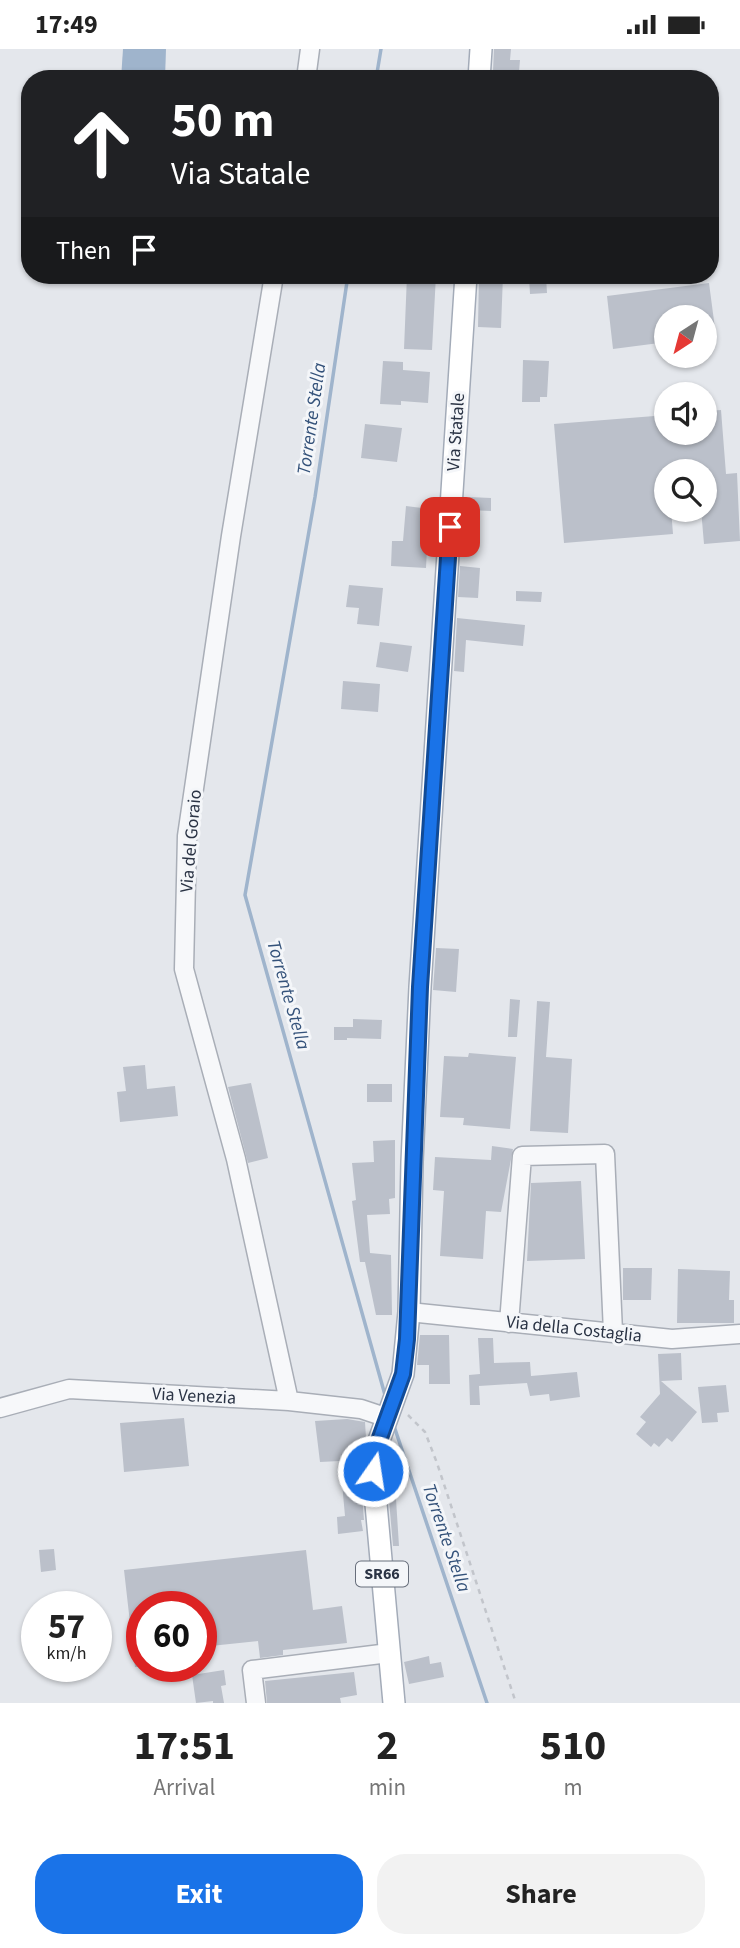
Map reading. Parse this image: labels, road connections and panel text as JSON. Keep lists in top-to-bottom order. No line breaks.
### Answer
{"streets":{"main road":["Via Statale","SR66"],"street":["Via del Goraio","Via della Costaglia","Via Venezia"]},"crossings":[["Via Statale","Via della Costaglia"],["Via Statale","Via Venezia"],["Via Statale","SR66"],["Via del Goraio","Via Venezia"],["Via Venezia","SR66"]],"water":["Torrente Stella"],"north":"bottom left","page":{"status":"17:49","turn":["50 m","Via Statale"],"then":"Then","speed":"57 km/h","limit":"60","eta":["17:51","Arrival","2","min","510","m"],"buttons":["Exit","Share"]}}
